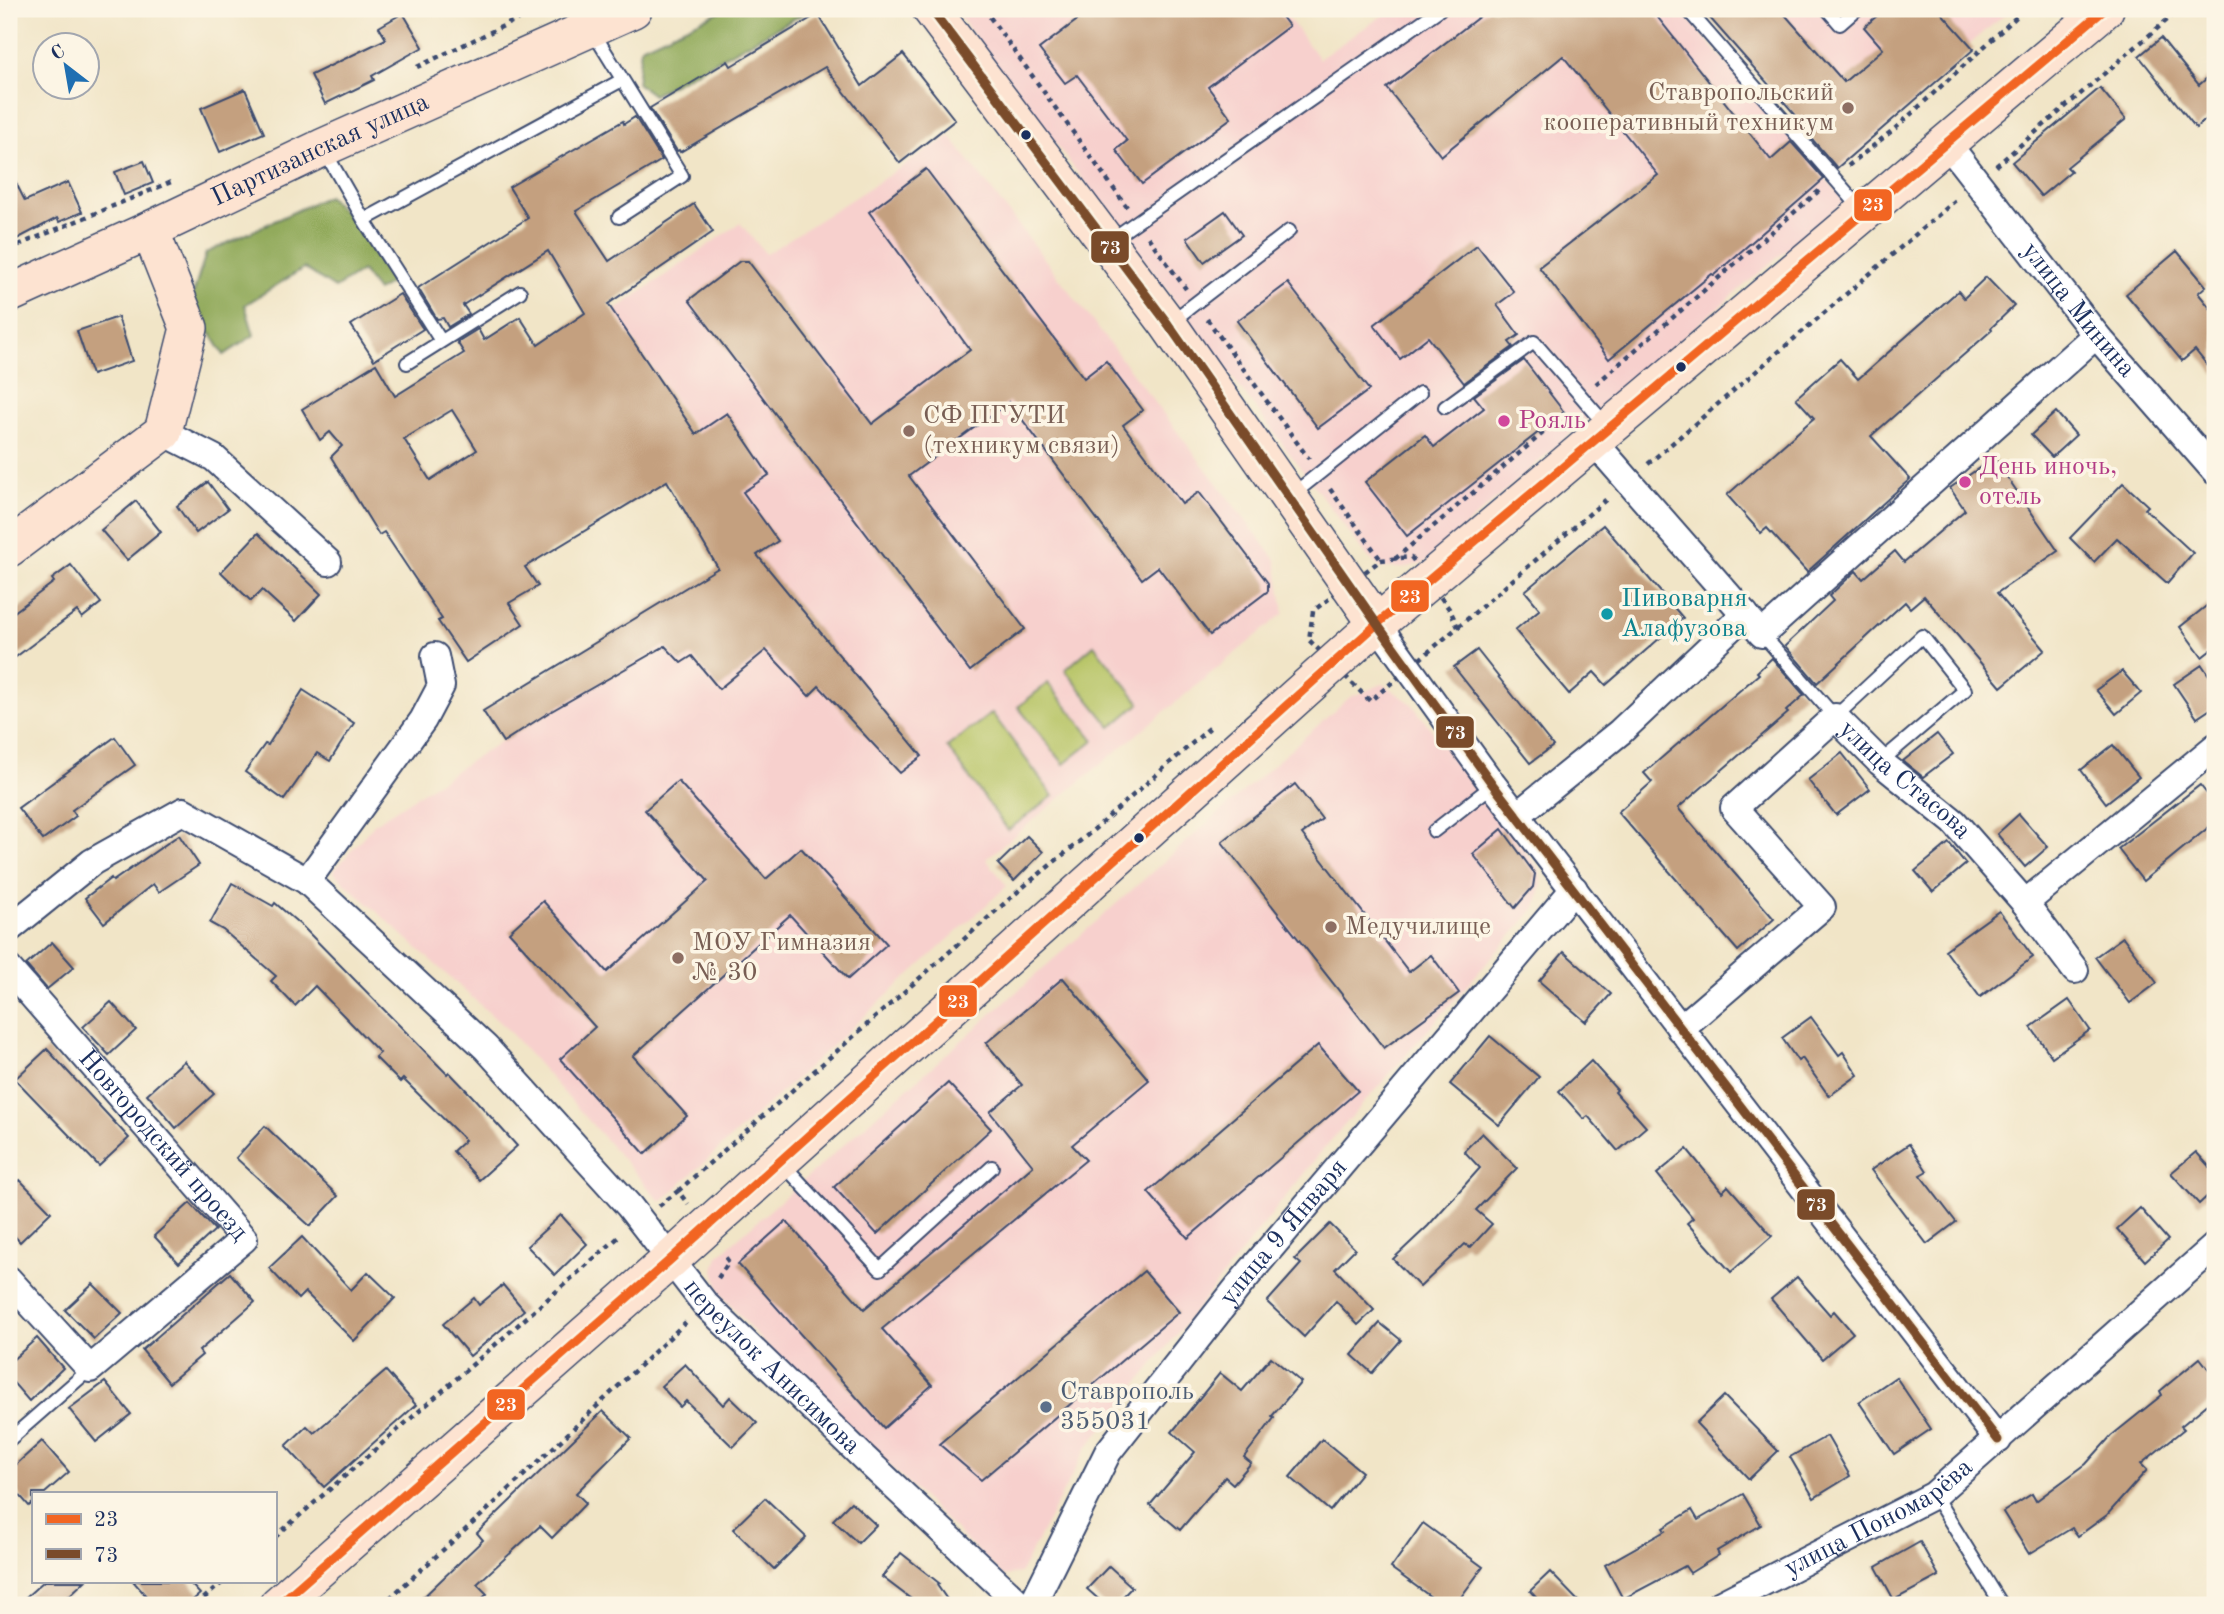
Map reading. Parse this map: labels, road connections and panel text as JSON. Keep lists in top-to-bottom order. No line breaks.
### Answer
{"streets":{"main road":["Партизанская улица"],"street":["улица Минина","улица Стасова","Новгородский проезд","улица 9 Января","переулок Анисимова","улица Пономарёва"]},"places":["Ставропольский кооперативный техникум","Рояль","СФ ПГУТИ (техникум связи)","День иночь, отель","Пивоварня Алафузова","Медучилище","МОУ Гимназия № 30","Ставрополь 355031"],"lines":["transit line 23","transit line 73"],"legend":["23","73"],"north":"top left"}
